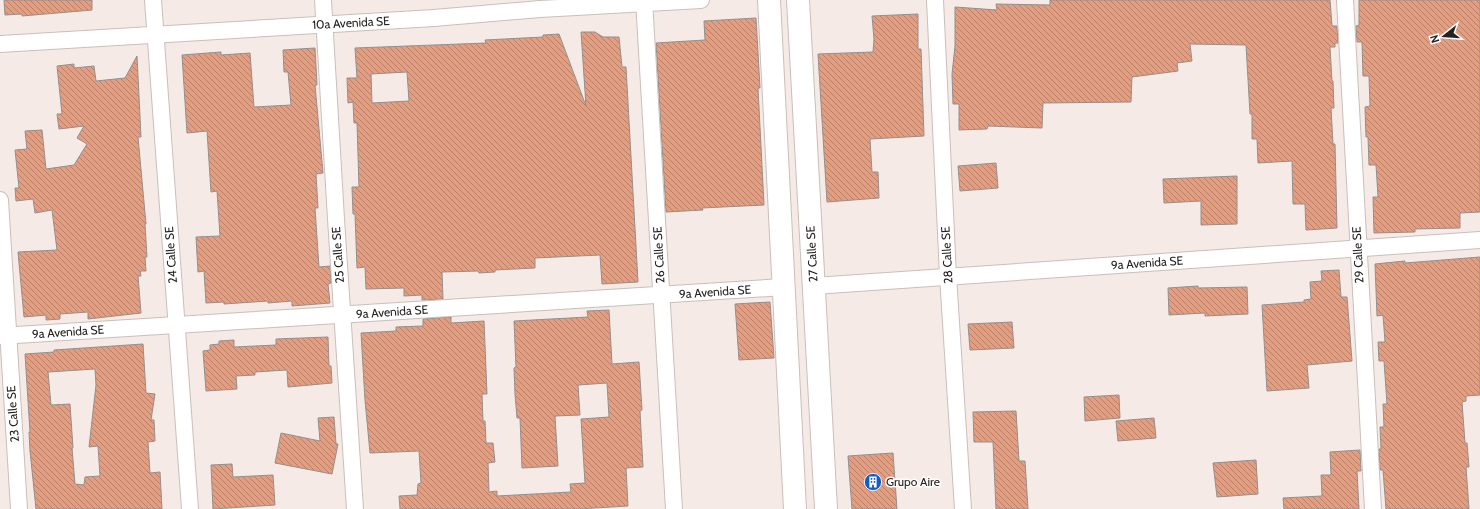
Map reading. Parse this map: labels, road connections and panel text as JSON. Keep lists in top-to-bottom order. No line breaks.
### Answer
{"streets":{"main road":["27 Calle SE"],"street":["10a Avenida SE","24 Calle SE","25 Calle SE","26 Calle SE","28 Calle SE","29 Calle SE","9a Avenida SE","23 Calle SE"]},"crossings":[["10a Avenida SE","24 Calle SE"],["10a Avenida SE","25 Calle SE"],["10a Avenida SE","26 Calle SE"],["27 Calle SE","9a Avenida SE"],["24 Calle SE","9a Avenida SE"],["25 Calle SE","9a Avenida SE"],["26 Calle SE","9a Avenida SE"],["28 Calle SE","9a Avenida SE"],["29 Calle SE","9a Avenida SE"],["9a Avenida SE","23 Calle SE"]],"places":{"building":["Grupo Aire"]},"north":"left"}
